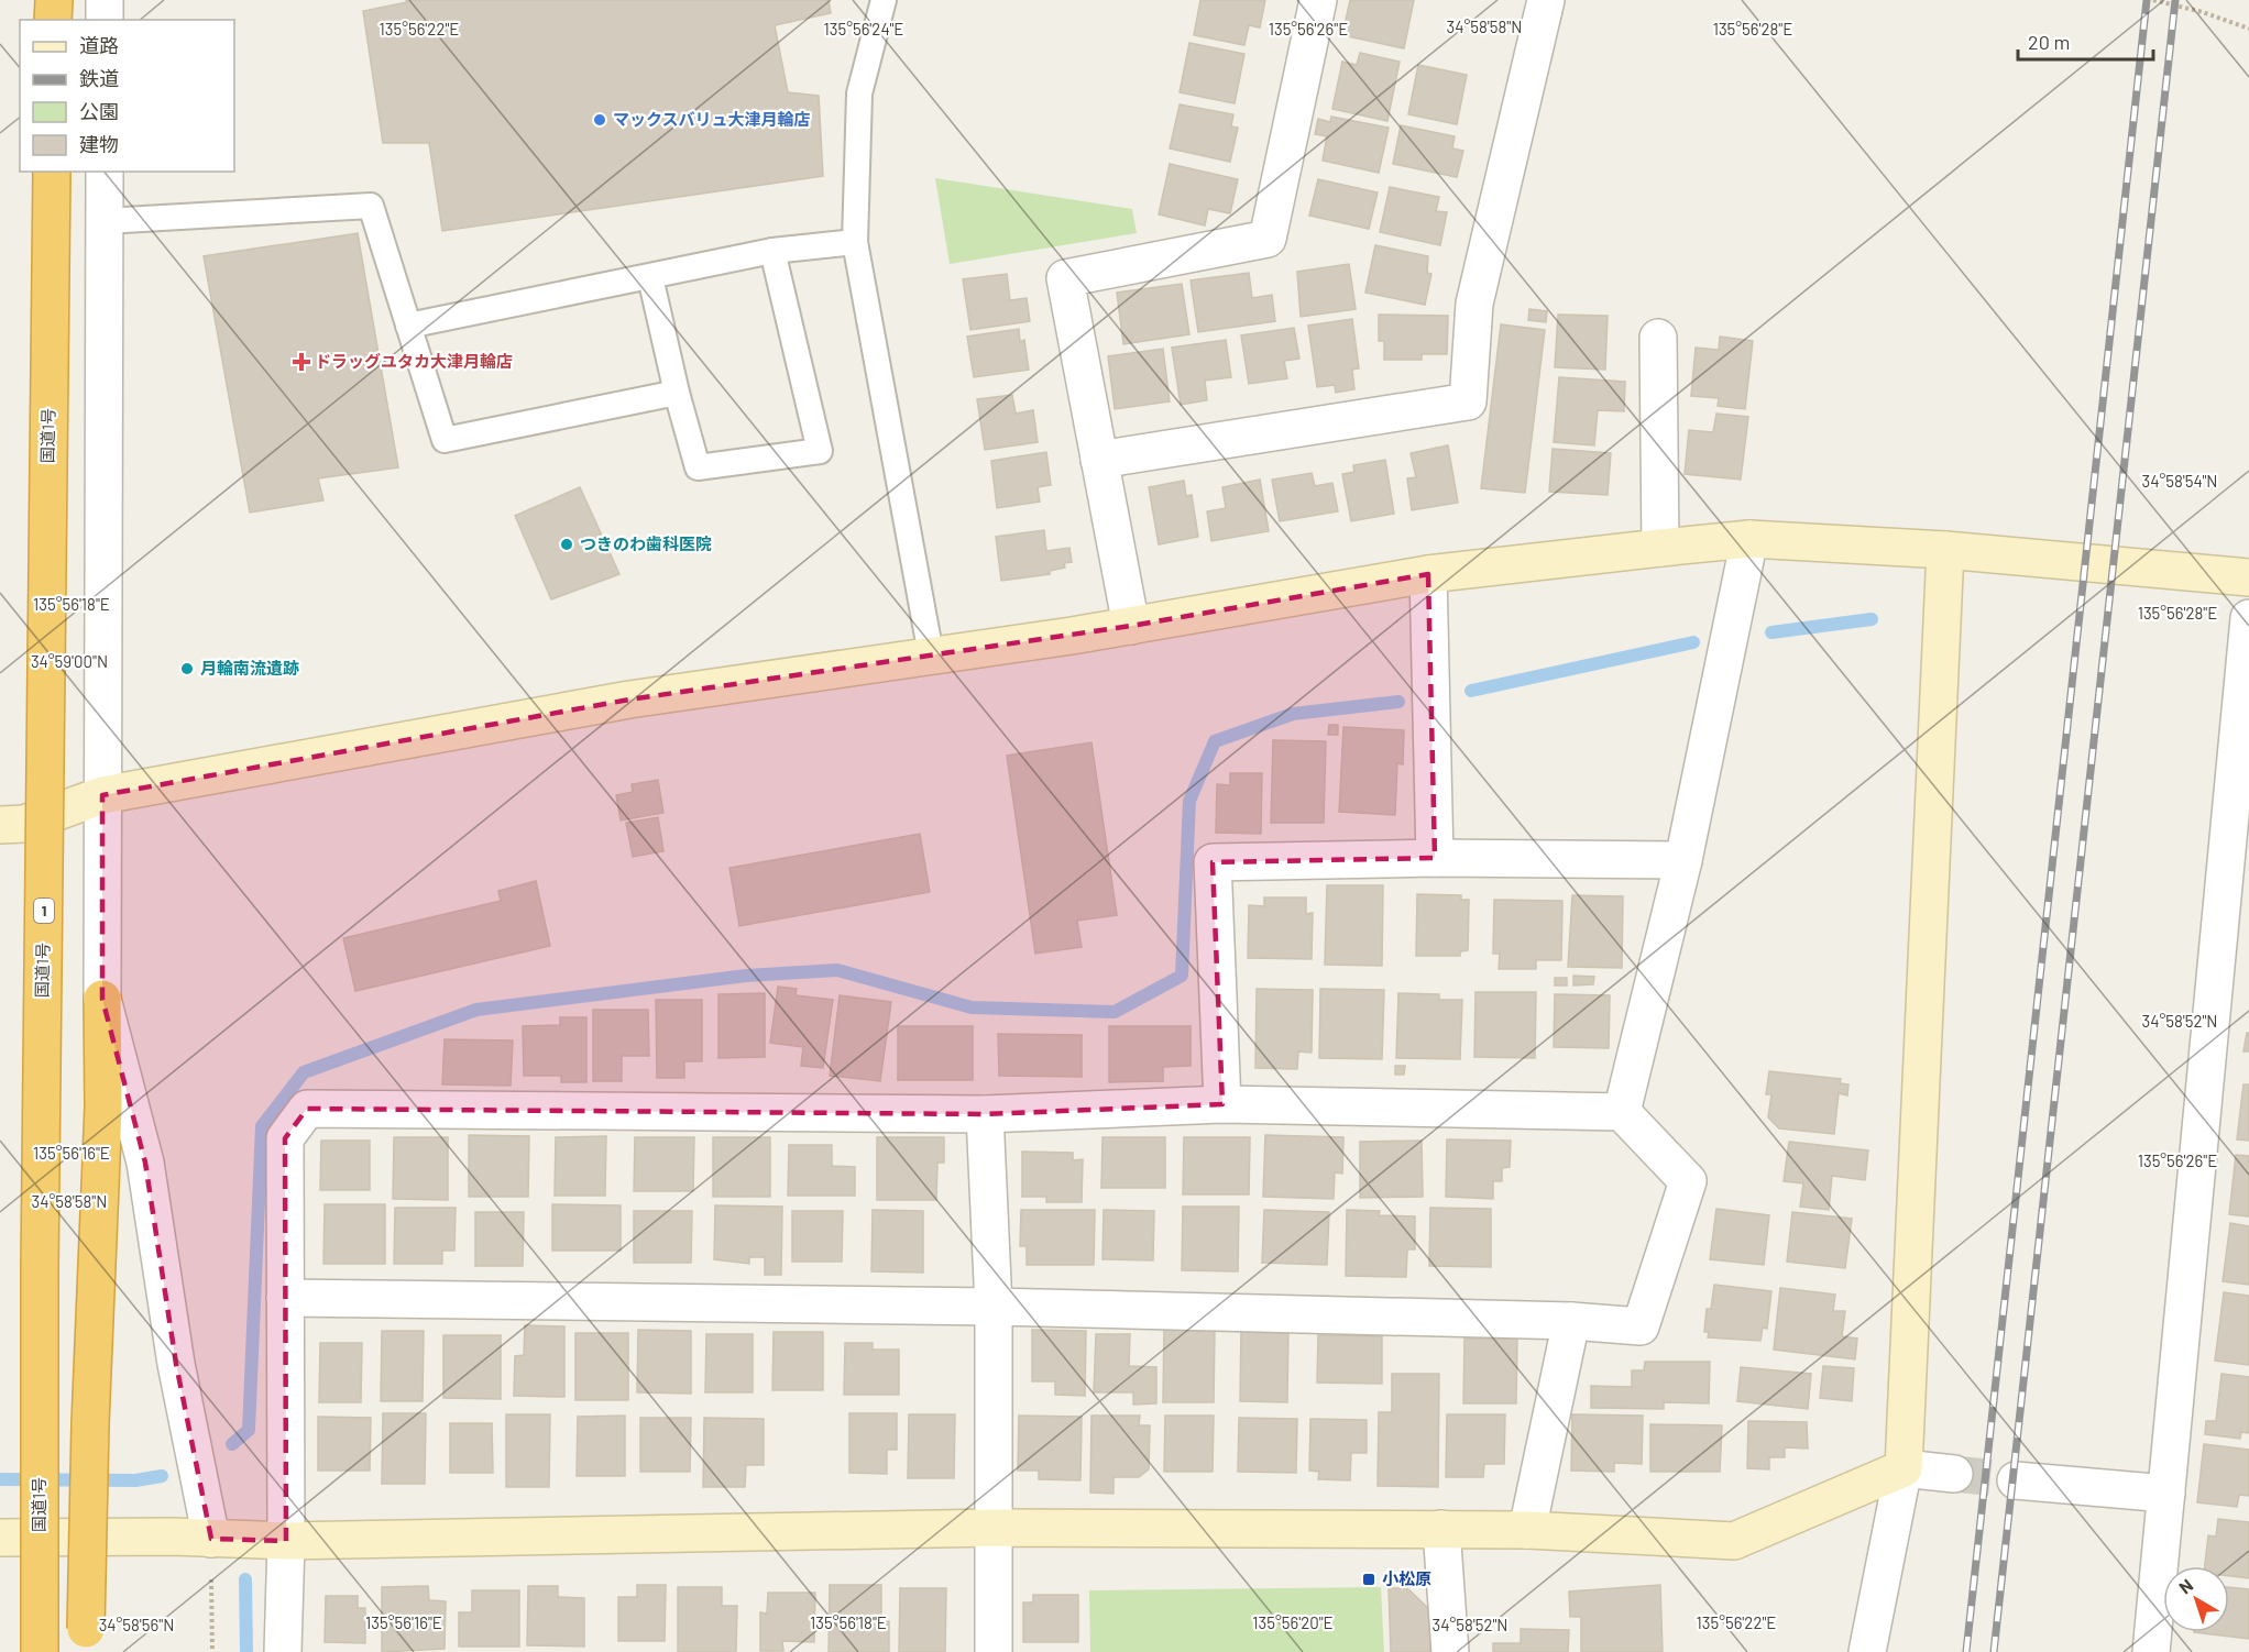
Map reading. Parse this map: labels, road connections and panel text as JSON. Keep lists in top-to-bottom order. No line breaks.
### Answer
{"streets":{"highway":["国道1号","1"]},"places":{"other":["マックスバリュ大津月輪店","つきのわ歯科医院","月輪南流遺跡"],"health":["ドラッグユタカ大津月輪店"],"transit":["小松原"]},"legend":["道路","鉄道","公園","建物"],"scale_bar":"20 m","north":"top left","coordinates":["34°58'58\"N","135°56'28\"E","135°56'22\"E","135°56'24\"E","135°56'26\"E","34°58'54\"N","135°56'18\"E","34°59'00\"N","34°58'52\"N","135°56'16\"E","135°56'20\"E","34°58'56\"N"]}
